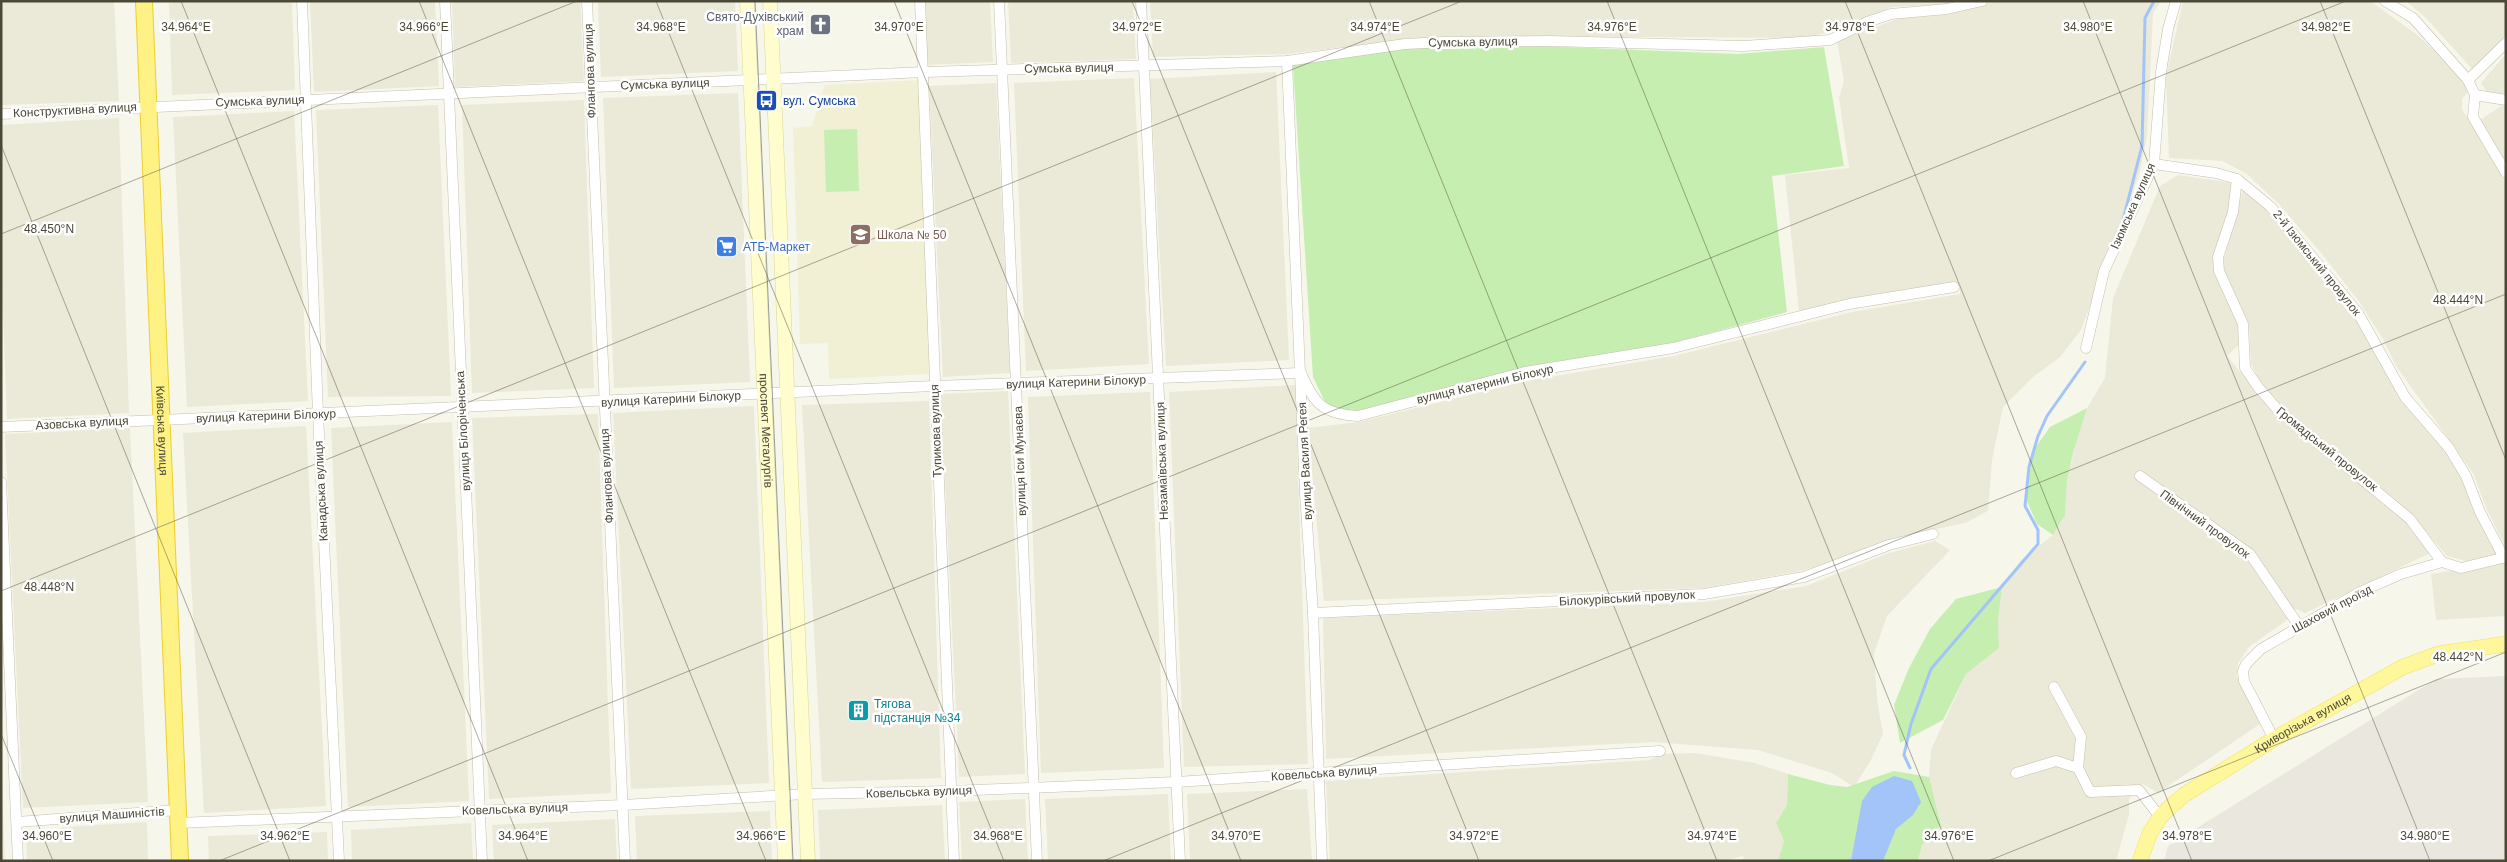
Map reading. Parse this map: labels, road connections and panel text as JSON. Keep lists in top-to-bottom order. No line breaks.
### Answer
{"streets":{"highway":["Київська вулиця"],"main road":["проспект Металургів","Криворізька вулиця"],"street":["Сумська вулиця","Флангова вулиця","Конструктивна вулиця","Ізюмська вулиця","2-й Ізюмський провулок","вулиця Катерини Білокур","Азовська вулиця","вулиця Білоріченська","Тупикова вулиця","Громадський провулок","вулиця Іси Мунаєва","Незамаївська вулиця","вулиця Василя Регея","Канадська вулиця","Північний провулок","Білокурівський провулок","Шаховий проїзд","Ковельська вулиця","вулиця Машиністів"]},"crossings":[["Сумська вулиця","Флангова вулиця"],["Сумська вулиця","Конструктивна вулиця"],["Сумська вулиця","Київська вулиця"],["Сумська вулиця","вулиця Білоріченська"],["Сумська вулиця","проспект Металургів"],["Сумська вулиця","Тупикова вулиця"],["Сумська вулиця","вулиця Іси Мунаєва"],["Сумська вулиця","Незамаївська вулиця"],["Сумська вулиця","вулиця Василя Регея"],["Сумська вулиця","Канадська вулиця"],["Флангова вулиця","вулиця Катерини Білокур"],["Флангова вулиця","Ковельська вулиця"],["Конструктивна вулиця","Київська вулиця"],["Ізюмська вулиця","2-й Ізюмський провулок"],["2-й Ізюмський провулок","Громадський провулок"],["2-й Ізюмський провулок","Шаховий проїзд"],["вулиця Катерини Білокур","Азовська вулиця"],["вулиця Катерини Білокур","Київська вулиця"],["вулиця Катерини Білокур","вулиця Білоріченська"],["вулиця Катерини Білокур","проспект Металургів"],["вулиця Катерини Білокур","Тупикова вулиця"],["вулиця Катерини Білокур","вулиця Іси Мунаєва"],["вулиця Катерини Білокур","Незамаївська вулиця"],["вулиця Катерини Білокур","вулиця Василя Регея"],["вулиця Катерини Білокур","Канадська вулиця"],["Азовська вулиця","Київська вулиця"],["Київська вулиця","Ковельська вулиця"],["Київська вулиця","вулиця Машиністів"],["вулиця Білоріченська","Ковельська вулиця"],["проспект Металургів","Ковельська вулиця"],["Тупикова вулиця","Ковельська вулиця"],["Громадський провулок","Шаховий проїзд"],["вулиця Іси Мунаєва","Ковельська вулиця"],["Незамаївська вулиця","Ковельська вулиця"],["вулиця Василя Регея","Білокурівський провулок"],["вулиця Василя Регея","Ковельська вулиця"],["Канадська вулиця","Ковельська вулиця"],["Північний провулок","Шаховий проїзд"],["Шаховий проїзд","Криворізька вулиця"],["Ковельська вулиця","вулиця Машиністів"]],"places":{"church":["Свято-Духівський храм"],"bus stop":["вул. Сумська"],"school or university":["Школа № 50"],"supermarket":["АТБ-Маркет"],"building":["Тягова пiдстанцiя №34"]},"coordinates":["34.982°E","34.964°E","34.966°E","34.968°E","34.970°E","34.972°E","34.974°E","34.978°E","34.976°E","34.980°E","48.450°N","48.444°N","48.448°N","48.442°N","34.960°E","34.962°E"]}
